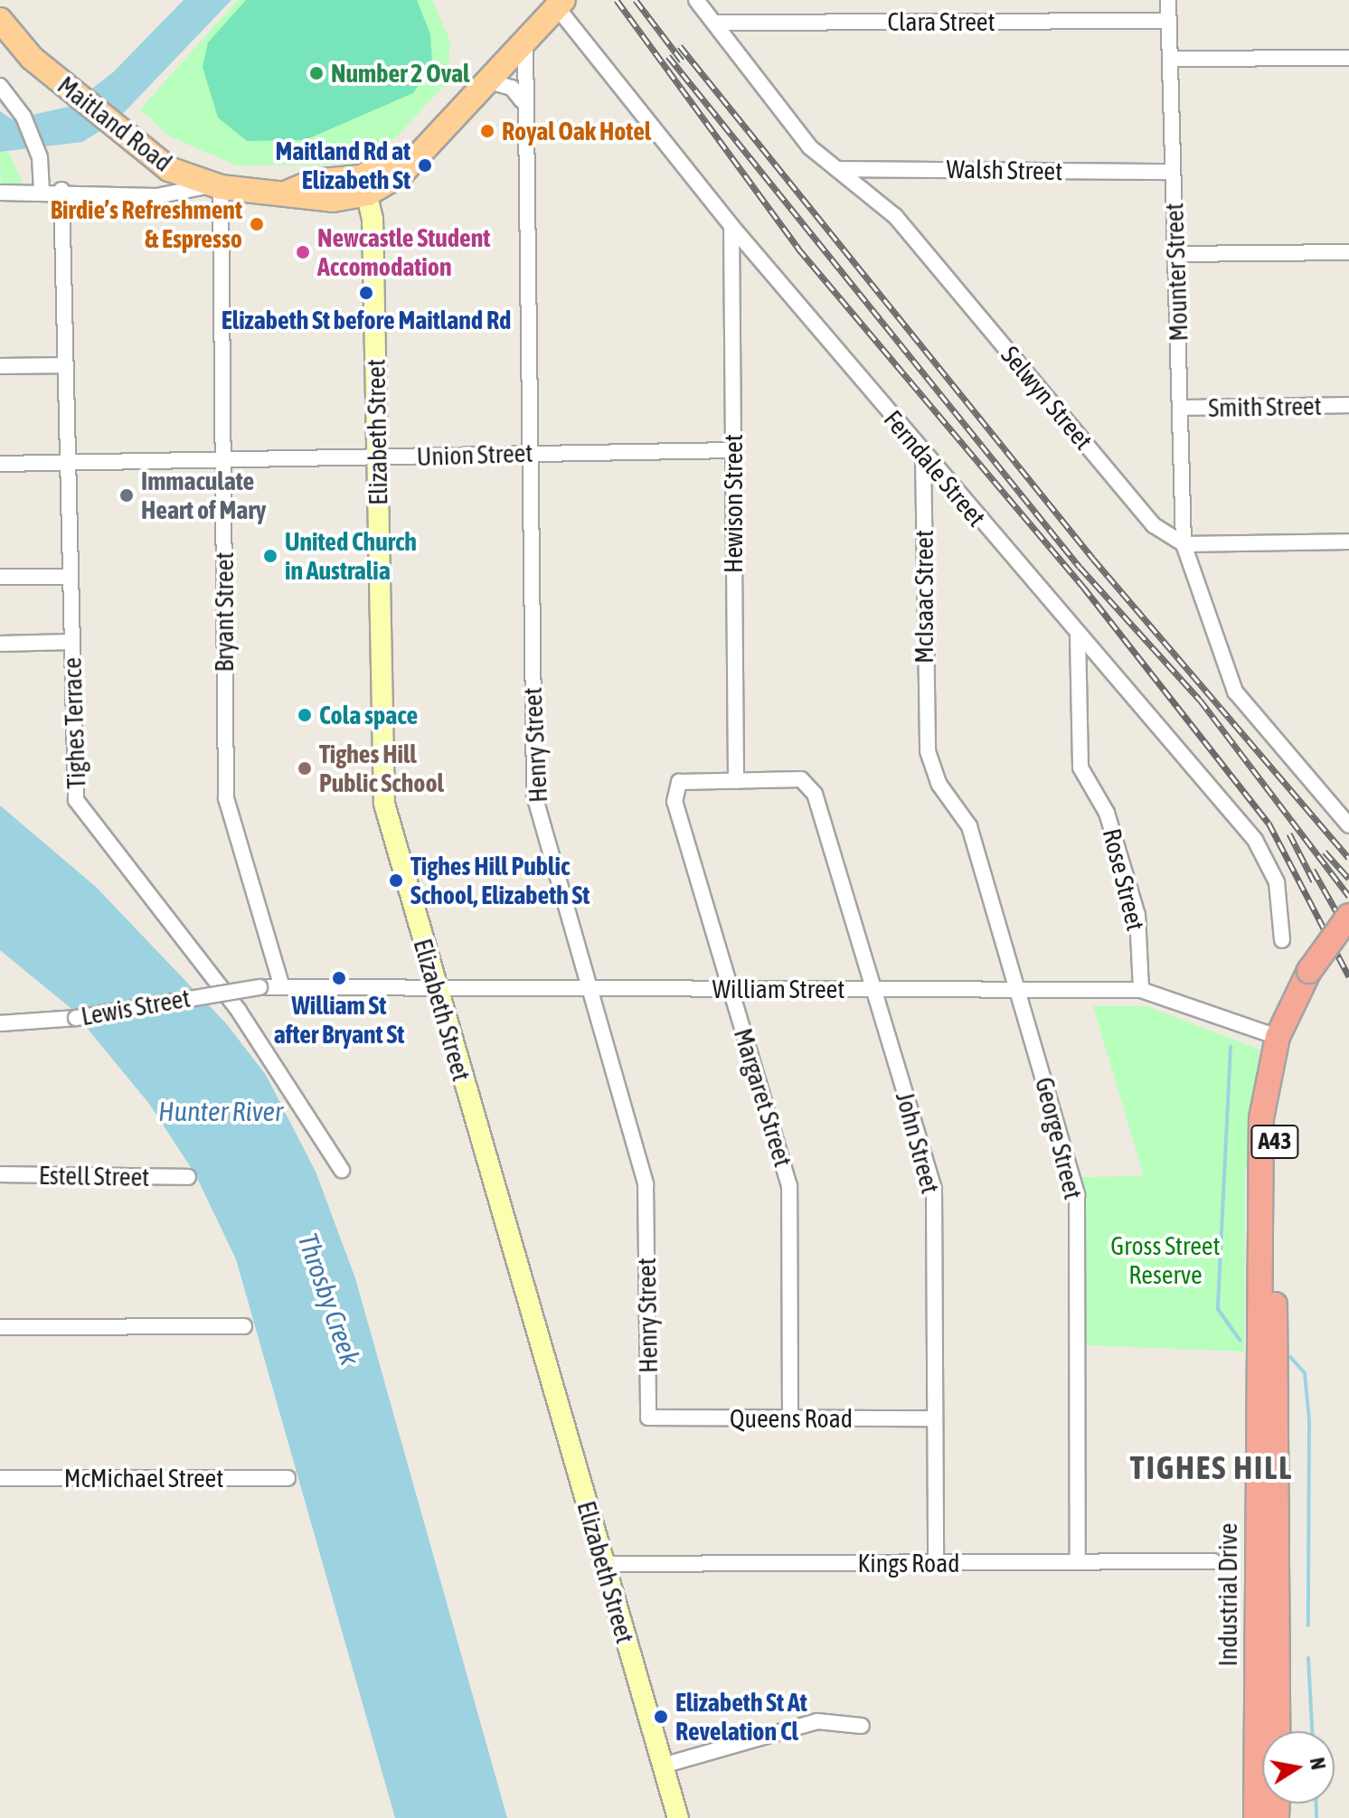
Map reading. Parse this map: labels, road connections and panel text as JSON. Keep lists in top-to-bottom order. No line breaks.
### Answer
{"streets":{"highway":["A43","Industrial Drive"],"main road":["Maitland Road","Elizabeth Street"],"street":["Clara Street","Walsh Street","Mounter Street","Selwyn Street","Smith Street","Union Street","Ferndale Street","Hewison Street","McIsaac Street","Bryant Street","Tighes Terrace","Henry Street","Rose Street","William Street","Lewis Street","Margaret Street","George Street","John Street","Estell Street","Queens Road","McMichael Street","Kings Road"]},"crossings":[["Clara Street","Mounter Street"],["Clara Street","Selwyn Street"],["Maitland Road","Elizabeth Street"],["Maitland Road","Ferndale Street"],["Maitland Road","Bryant Street"],["Maitland Road","Henry Street"],["Walsh Street","Mounter Street"],["Walsh Street","Selwyn Street"],["Mounter Street","Selwyn Street"],["Mounter Street","Smith Street"],["Elizabeth Street","Union Street"],["Elizabeth Street","William Street"],["Elizabeth Street","Kings Road"],["Union Street","Hewison Street"],["Union Street","Bryant Street"],["Union Street","Tighes Terrace"],["Union Street","Henry Street"],["Ferndale Street","Hewison Street"],["Ferndale Street","McIsaac Street"],["Ferndale Street","Rose Street"],["Hewison Street","Margaret Street"],["Hewison Street","John Street"],["McIsaac Street","George Street"],["Bryant Street","William Street"],["Bryant Street","Lewis Street"],["Henry Street","William Street"],["Henry Street","Queens Road"],["Rose Street","William Street"],["William Street","Lewis Street"],["William Street","Margaret Street"],["William Street","George Street"],["William Street","John Street"],["William Street","Industrial Drive"],["Margaret Street","John Street"],["Margaret Street","Queens Road"],["George Street","Kings Road"],["John Street","Queens Road"],["John Street","Kings Road"]],"districts":["TIGHES HILL"],"water":["Hunter River","Throsby Creek"],"parks":["Gross Street Reserve"],"places":["Number 2 Oval","Royal Oak Hotel","Maitland Rd at Elizabeth St","Birdie’s Refreshment & Espresso","Newcastle Student Accomodation","Elizabeth St before Maitland Rd","Immaculate Heart of Mary","United Church in Australia","Cola space","Tighes Hill Public School","Tighes Hill Public School, Elizabeth St","William St after Bryant St","Elizabeth St At Revelation Cl"],"north":"right"}
